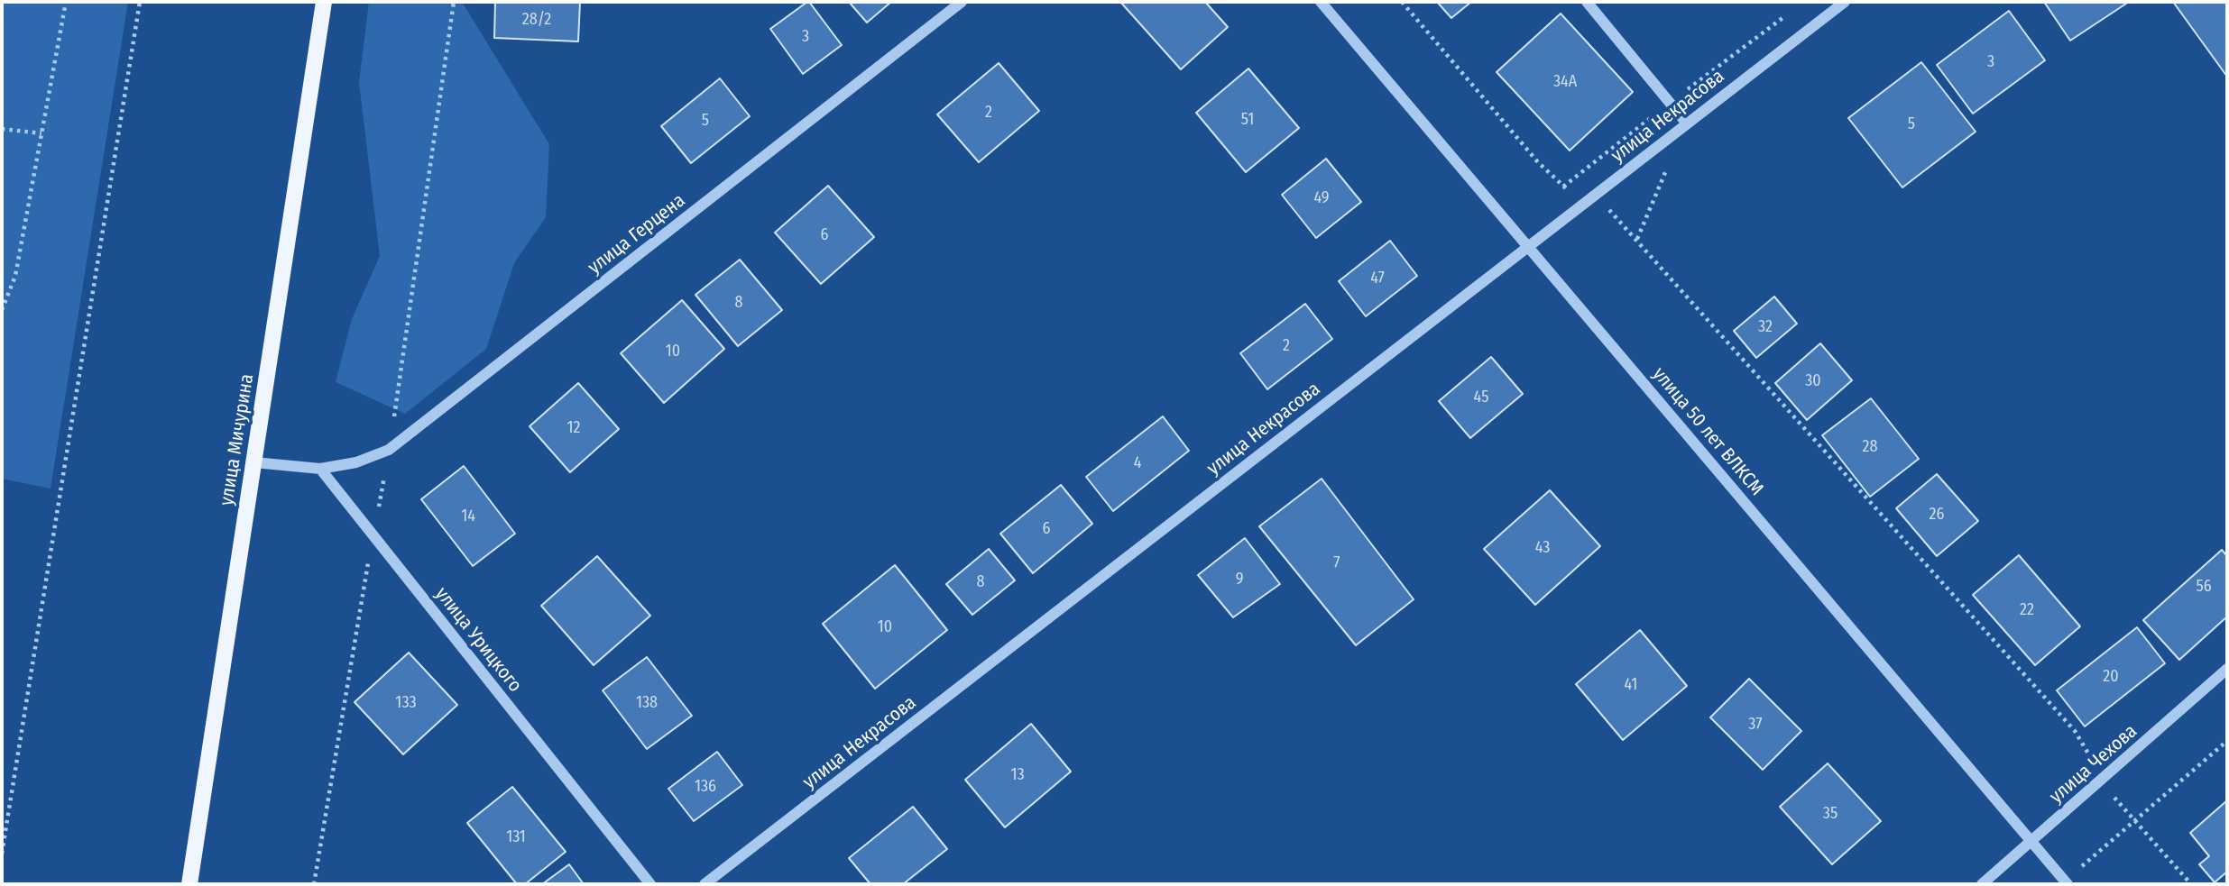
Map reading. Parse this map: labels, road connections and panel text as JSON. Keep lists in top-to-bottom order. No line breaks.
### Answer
{"streets":{"main road":["улица Мичурина"],"street":["улица Некрасова","улица Герцена","улица 50 лет ВЛКСМ","улица Урицкого","улица Чехова"]},"crossings":[["улица Некрасова","улица 50 лет ВЛКСМ"],["улица Герцена","улица Урицкого"],["улица 50 лет ВЛКСМ","улица Чехова"]],"house_numbers":["28/2","3","3","34А","2","51","5","5","49","6","47","8","32","2","10","30","45","12","28","4","26","14","6","43","7","9","8","56","22","10","20","41","133","138","37","13","136","35","131"]}
